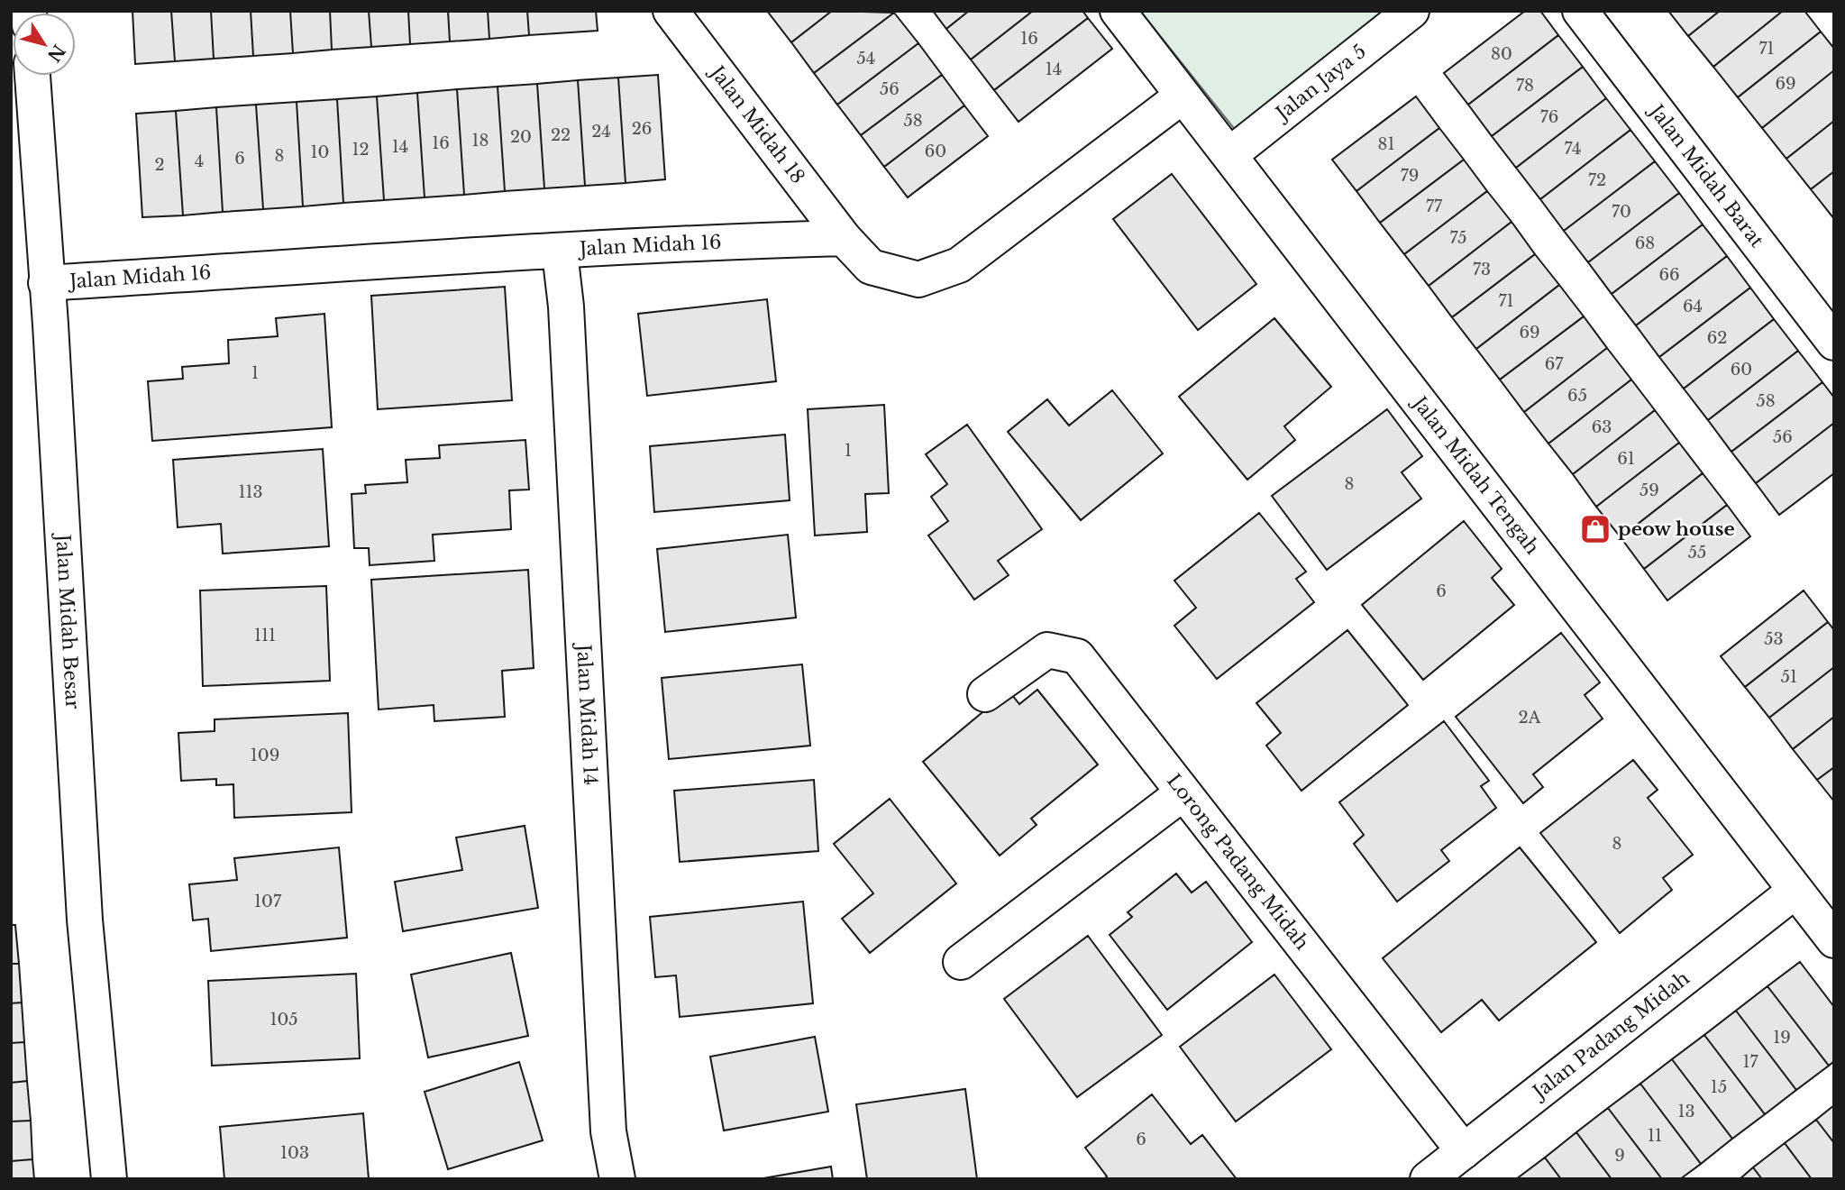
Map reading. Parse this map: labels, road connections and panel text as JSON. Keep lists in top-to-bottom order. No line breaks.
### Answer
{"streets":{"street":["Jalan Jaya 5","Jalan Midah 18","Jalan Midah Barat","Jalan Midah 16","Jalan Midah Tengah","Jalan Midah Besar","Jalan Midah 14","Lorong Padang Midah","Jalan Padang Midah"]},"crossings":[["Jalan Jaya 5","Jalan Midah Tengah"],["Jalan Midah 18","Jalan Midah 16"],["Jalan Midah 16","Jalan Midah Besar"],["Jalan Midah 16","Jalan Midah 14"],["Jalan Midah Tengah","Jalan Padang Midah"],["Lorong Padang Midah","Jalan Padang Midah"]],"places":{"shop":["peow house"]},"house_numbers":["16","71","80","54","14","69","78","56","76","58","26","24","22","20","18","16","81","14","74","12","60","10","8","6","4","2","79","72","77","70","75","68","73","66","71","64","69","62","67","60","1","65","58","63","56","1","61","8","59","113","55","6","111","53","51","2A","109","8","107","105","19","17","15","13","11","6","103","9"],"north":"bottom right"}
